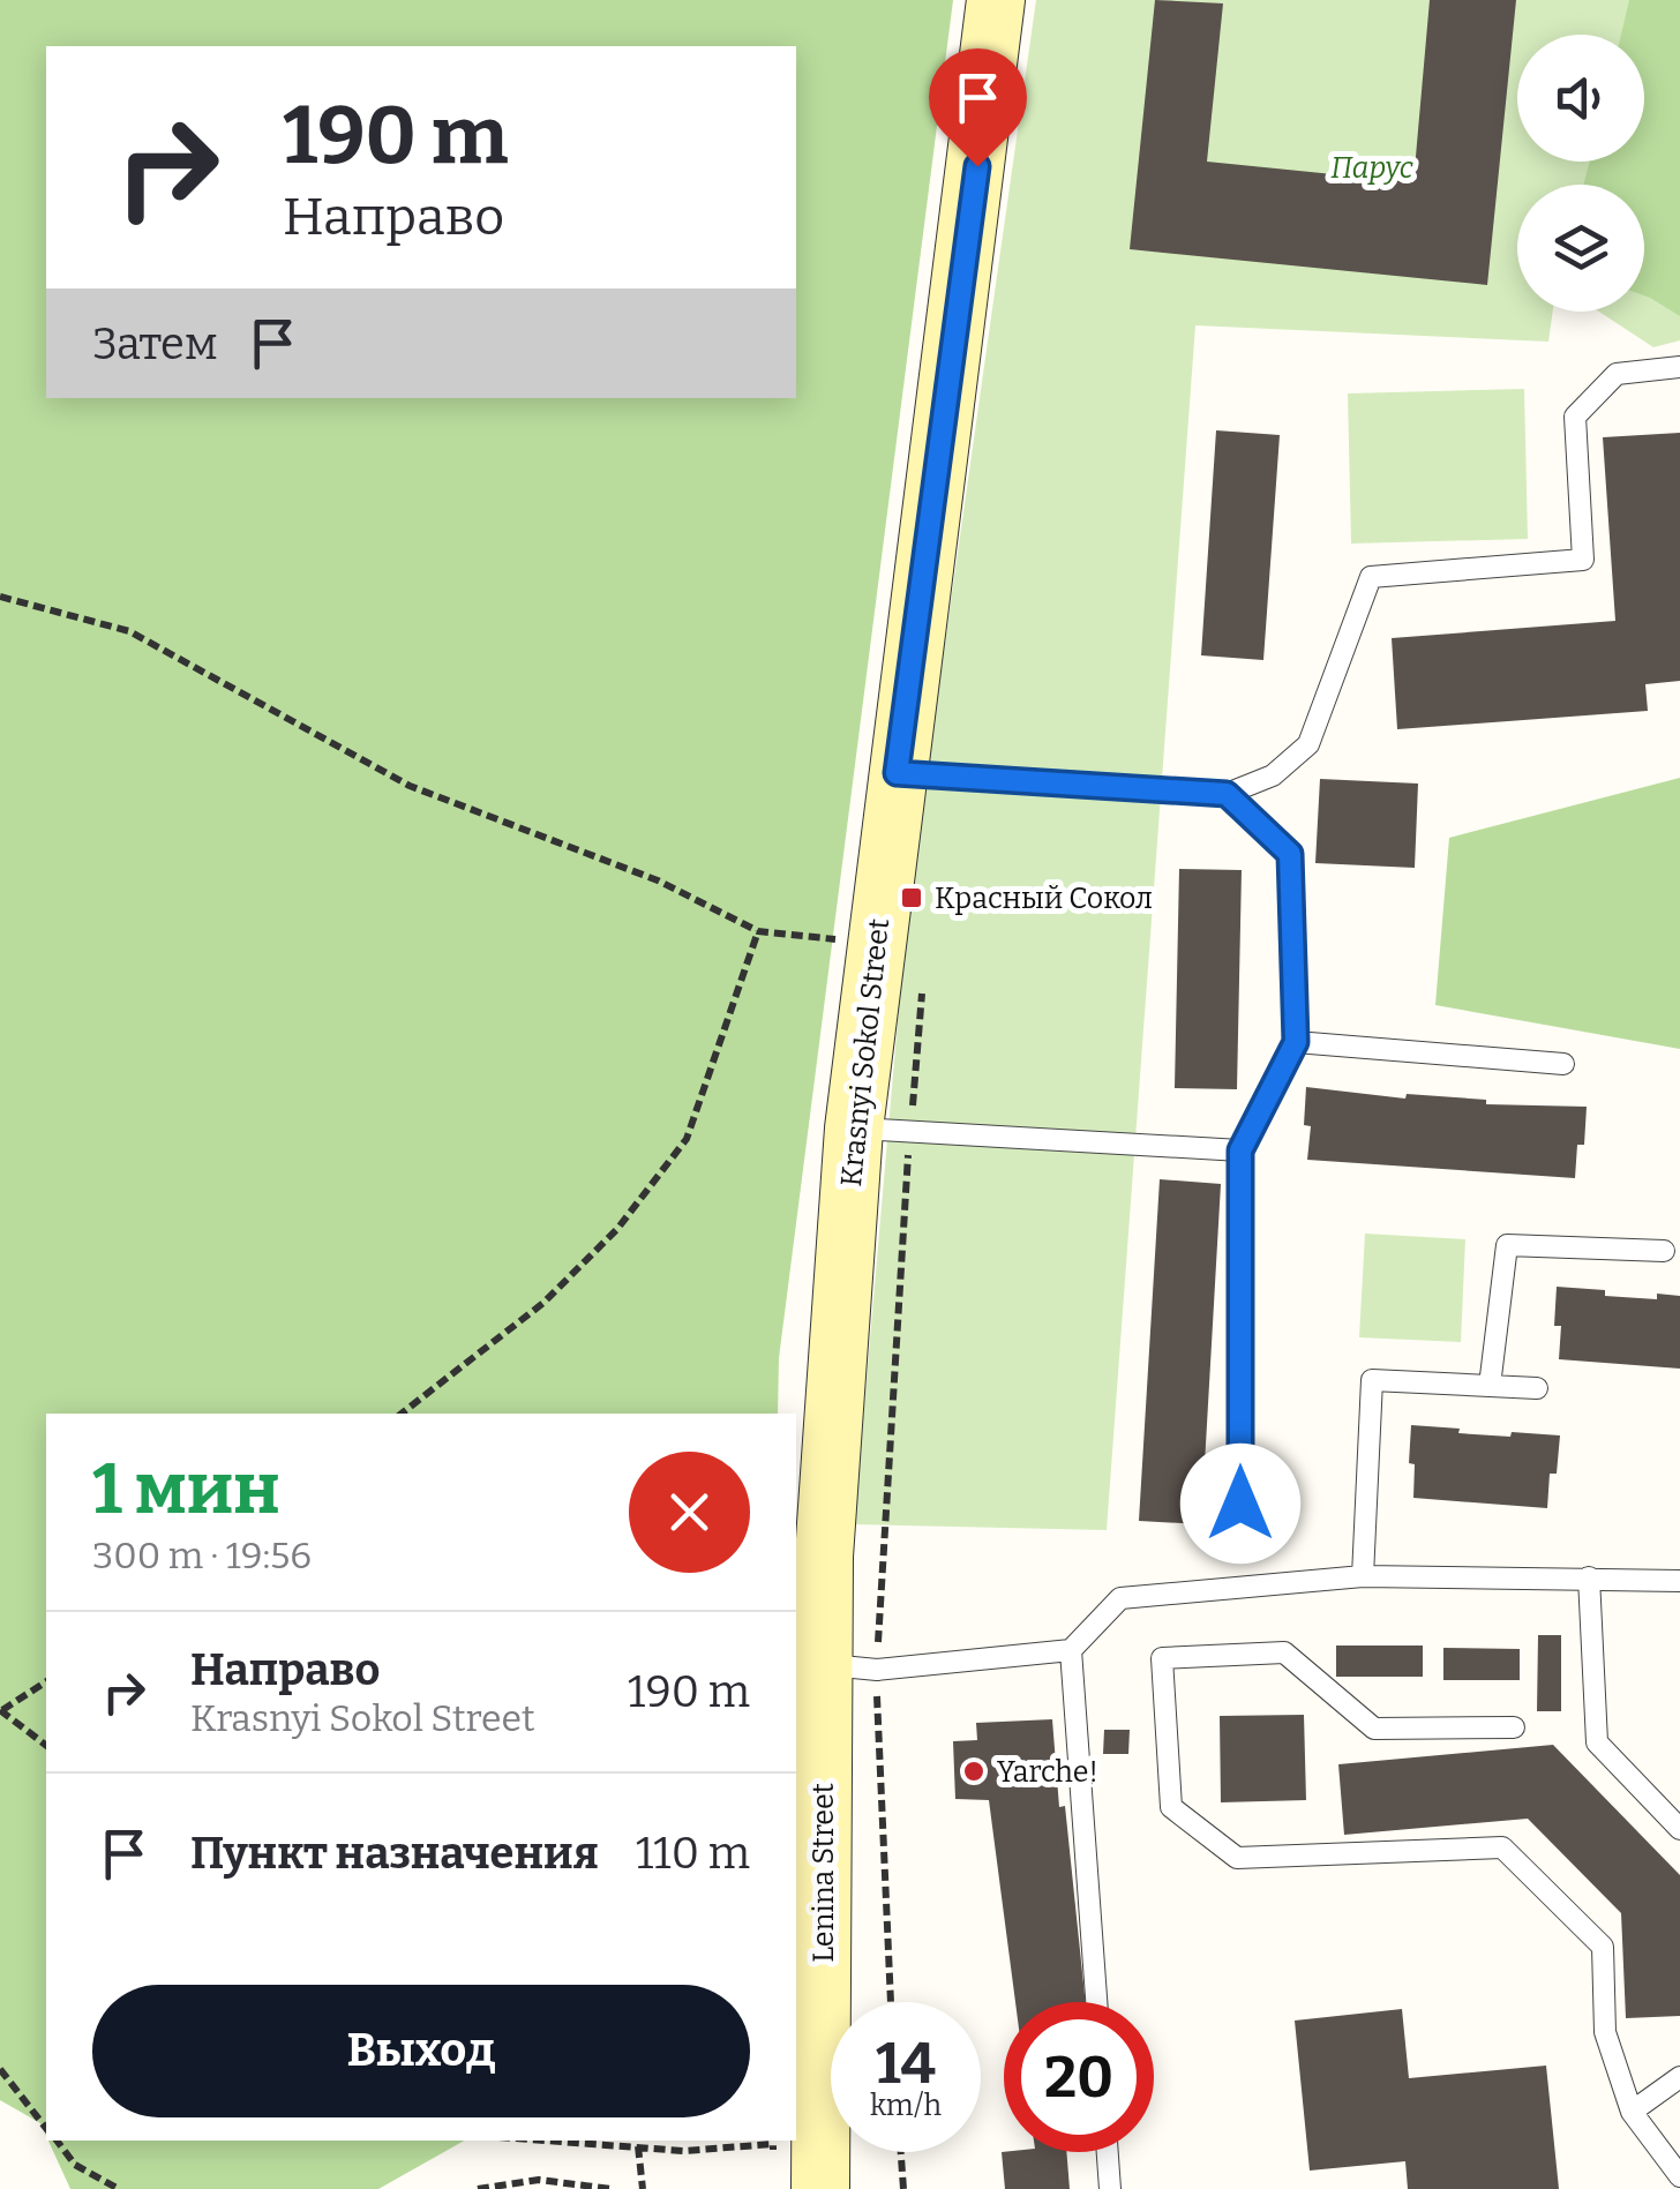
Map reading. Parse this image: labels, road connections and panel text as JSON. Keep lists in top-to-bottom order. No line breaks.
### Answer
{"streets":{"street":["Krasnyi Sokol Street","Lenina Street"]},"crossings":[["Krasnyi Sokol Street","Lenina Street"]],"parks":["Парус"],"places":{"transit":["Красный Сокол"],"other":["Yarche!"]},"page":{"turn":["190 m","Направо"],"then":"Затем","heading":["1 мин","300 m · 19:56"],"list":[{"name":"Направо","note":"Krasnyi Sokol Street","value":"190 m"},{"name":"Пункт назначения","value":"110 m"}],"buttons":"Выход","speed":"14 km/h","limit":"20"}}
